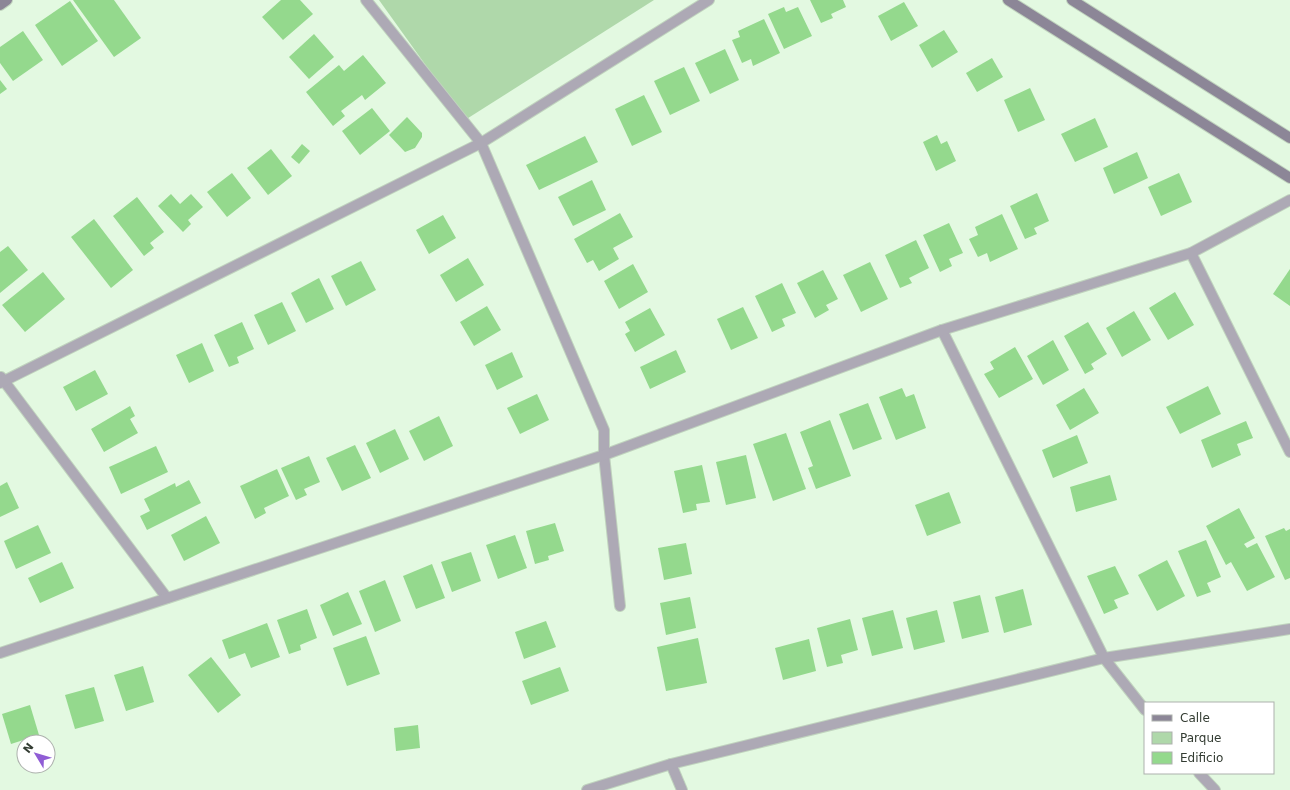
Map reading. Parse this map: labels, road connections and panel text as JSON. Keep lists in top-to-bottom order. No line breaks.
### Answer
{"legend":["Calle","Parque","Edificio"],"north":"top left"}
